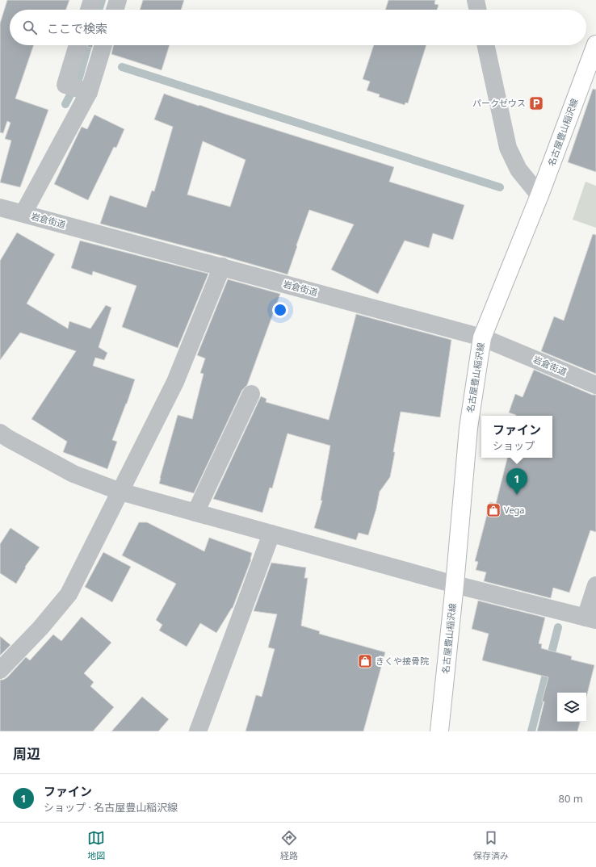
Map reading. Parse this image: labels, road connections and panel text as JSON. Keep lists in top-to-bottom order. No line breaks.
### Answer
{"streets":{"main road":["名古屋豊山稲沢線"],"street":["岩倉街道"]},"crossings":[["名古屋豊山稲沢線","岩倉街道"]],"places":{"parking":["パークゼウス"],"shop":["Vega","きくや接骨院"]},"page":{"search":"ここで検索","popup":["ファイン","ショップ"],"pins":"1","heading":"周辺","list":[{"mark":"1","name":"ファイン","note":"ショップ · 名古屋豊山稲沢線","value":"80 m"}],"nav":["地図","経路","保存済み"]}}
